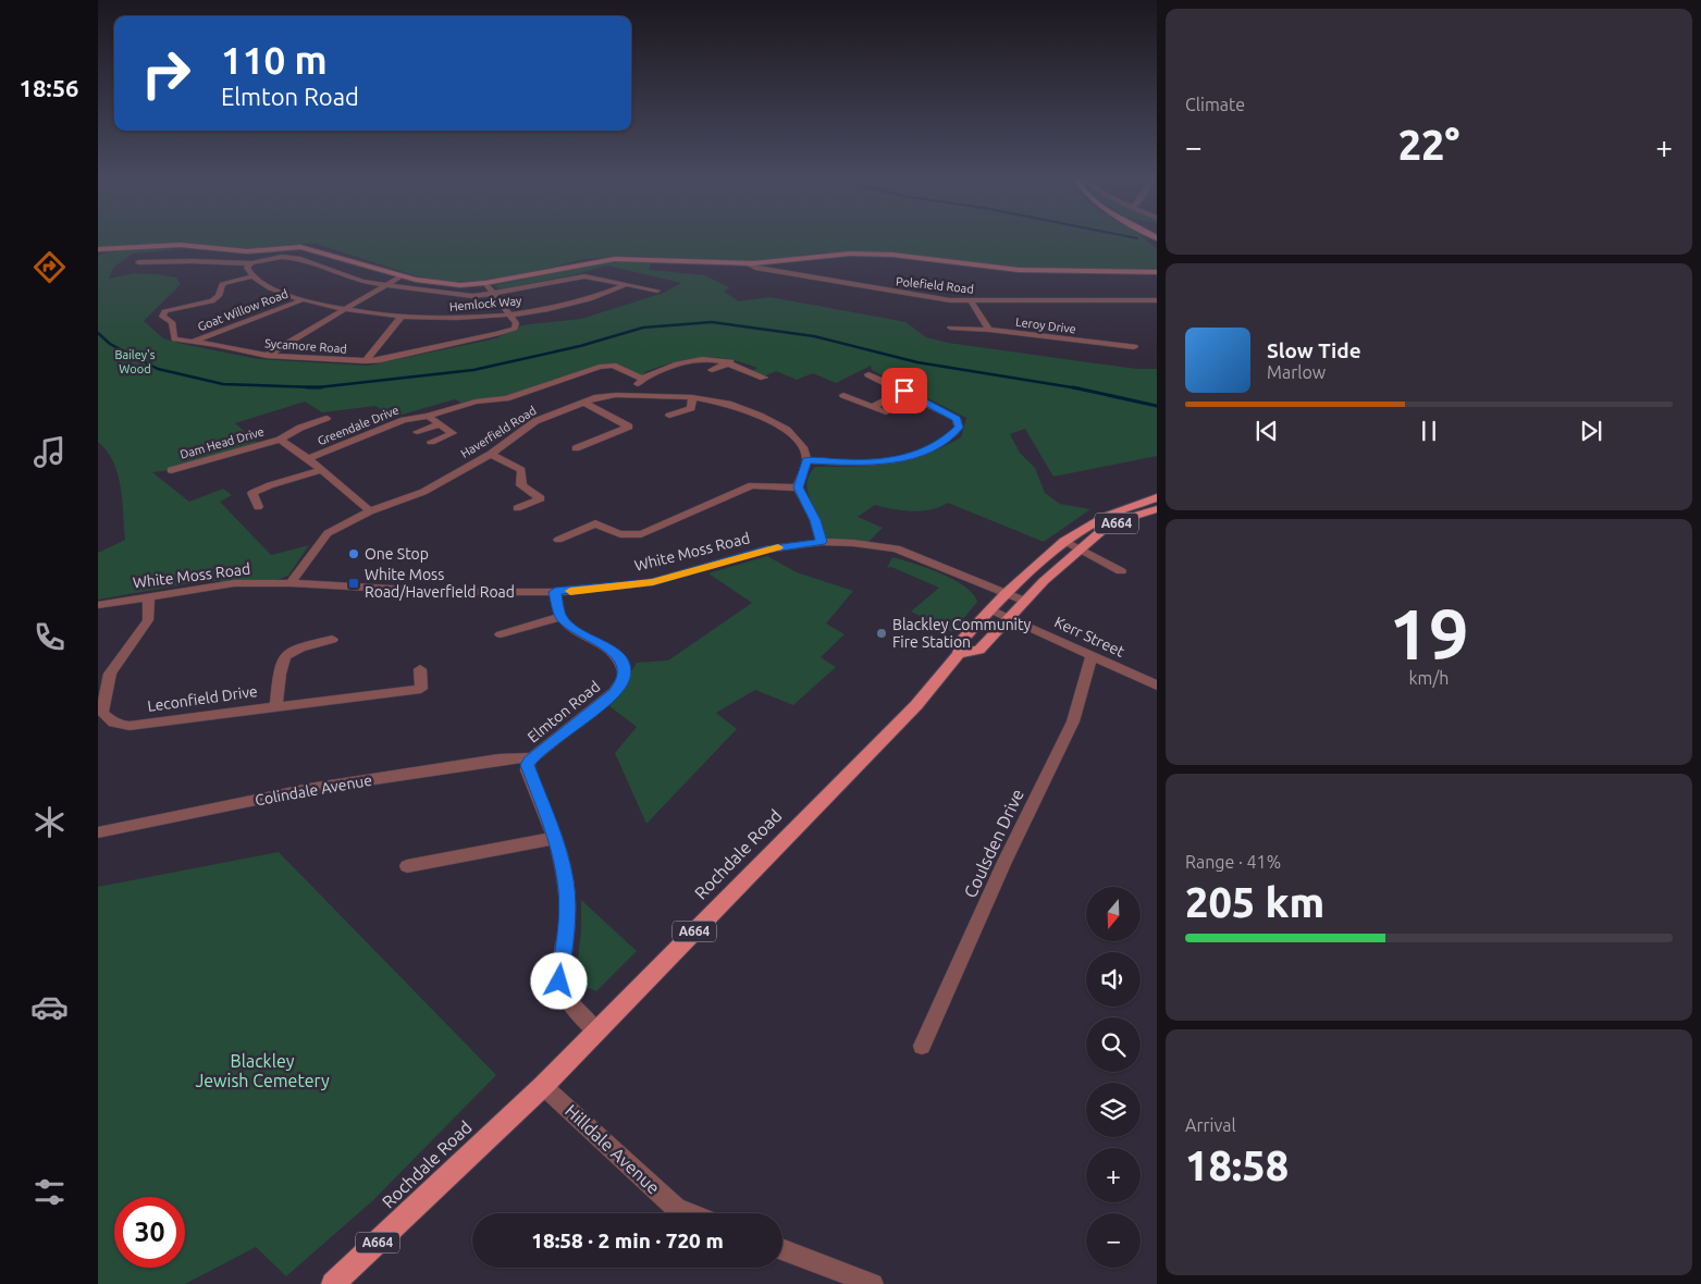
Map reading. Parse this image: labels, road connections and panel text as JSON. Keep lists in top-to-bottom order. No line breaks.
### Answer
{"streets":{"main road":["A664","Rochdale Road"],"street":["Polefield Road","Hemlock Way","Goat Willow Road","Leroy Drive","Sycamore Road","Greendale Drive","Haverfield Road","Dam Head Drive","White Moss Road","Kerr Street","Leconfield Drive","Elmton Road","Colindale Avenue","Coulsden Drive","Hilldale Avenue"]},"crossings":[["Hemlock Way","Goat Willow Road"],["Hemlock Way","Sycamore Road"],["Goat Willow Road","Sycamore Road"],["Greendale Drive","Dam Head Drive"],["Haverfield Road","Dam Head Drive"],["Haverfield Road","White Moss Road"],["A664","White Moss Road"],["A664","Kerr Street"],["A664","Rochdale Road"],["White Moss Road","Leconfield Drive"],["White Moss Road","Rochdale Road"],["Kerr Street","Coulsden Drive"],["Kerr Street","Rochdale Road"],["Elmton Road","Colindale Avenue"],["Rochdale Road","Hilldale Avenue"]],"parks":["Bailey's Wood","Blackley Jewish Cemetery"],"places":{"other":["One Stop","Blackley Community Fire Station"],"transit":["White Moss Road/Haverfield Road"]},"north":"bottom","page":{"tabs":"18:56","tile":["Climate",["19","km/h"],["Range · 41%","205 km"],["Arrival","18:58"]],"turn":["110 m","Elmton Road"],"heat":["−","22°","+"],"song":["Slow Tide","Marlow"],"map_buttons":["+","−"],"limit":"30","trip":"18:58 · 2 min · 720 m"}}
